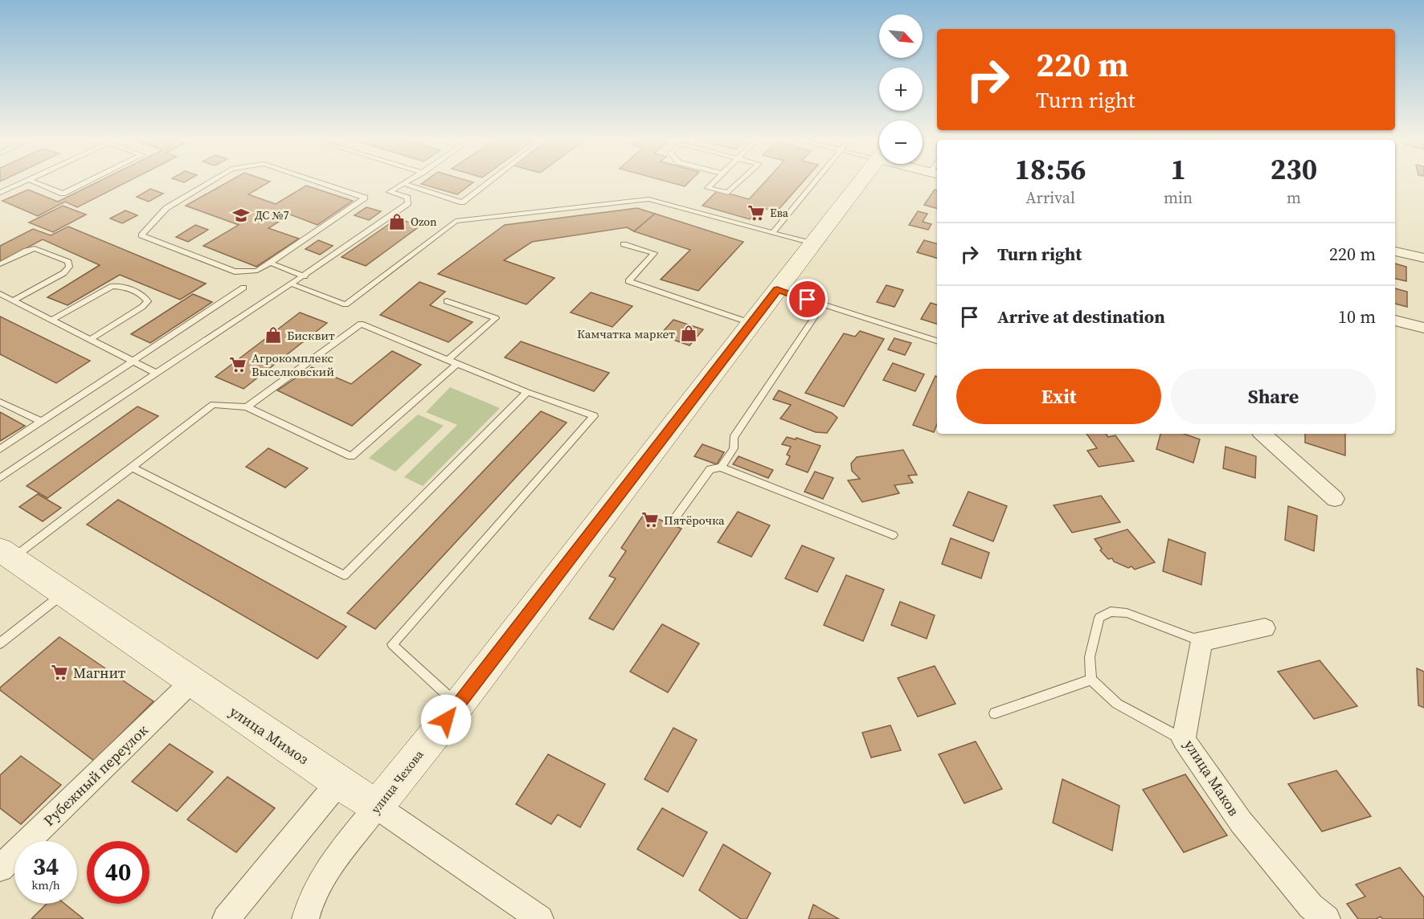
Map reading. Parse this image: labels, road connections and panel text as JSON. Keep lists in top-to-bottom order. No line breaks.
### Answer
{"streets":{"street":["улица Мимоз","Рубежный переулок","улица Маков","улица Чехова"]},"crossings":[["улица Мимоз","Рубежный переулок"],["улица Мимоз","улица Чехова"]],"places":{"supermarket":["Ева","Агрокомплекс Выселковский","Пятёрочка","Магнит"],"school or university":["ДС №7"],"shop":["Ozon","Камчатка маркет","Бисквит"]},"north":"bottom right","page":{"map_buttons":["+","−"],"turn":["220 m","Turn right"],"eta":["18:56","Arrival","1","min","230","m"],"list":[{"name":"Turn right","value":"220 m"},{"name":"Arrive at destination","value":"10 m"}],"buttons":["Exit","Share"],"speed":"34 km/h","limit":"40"}}
